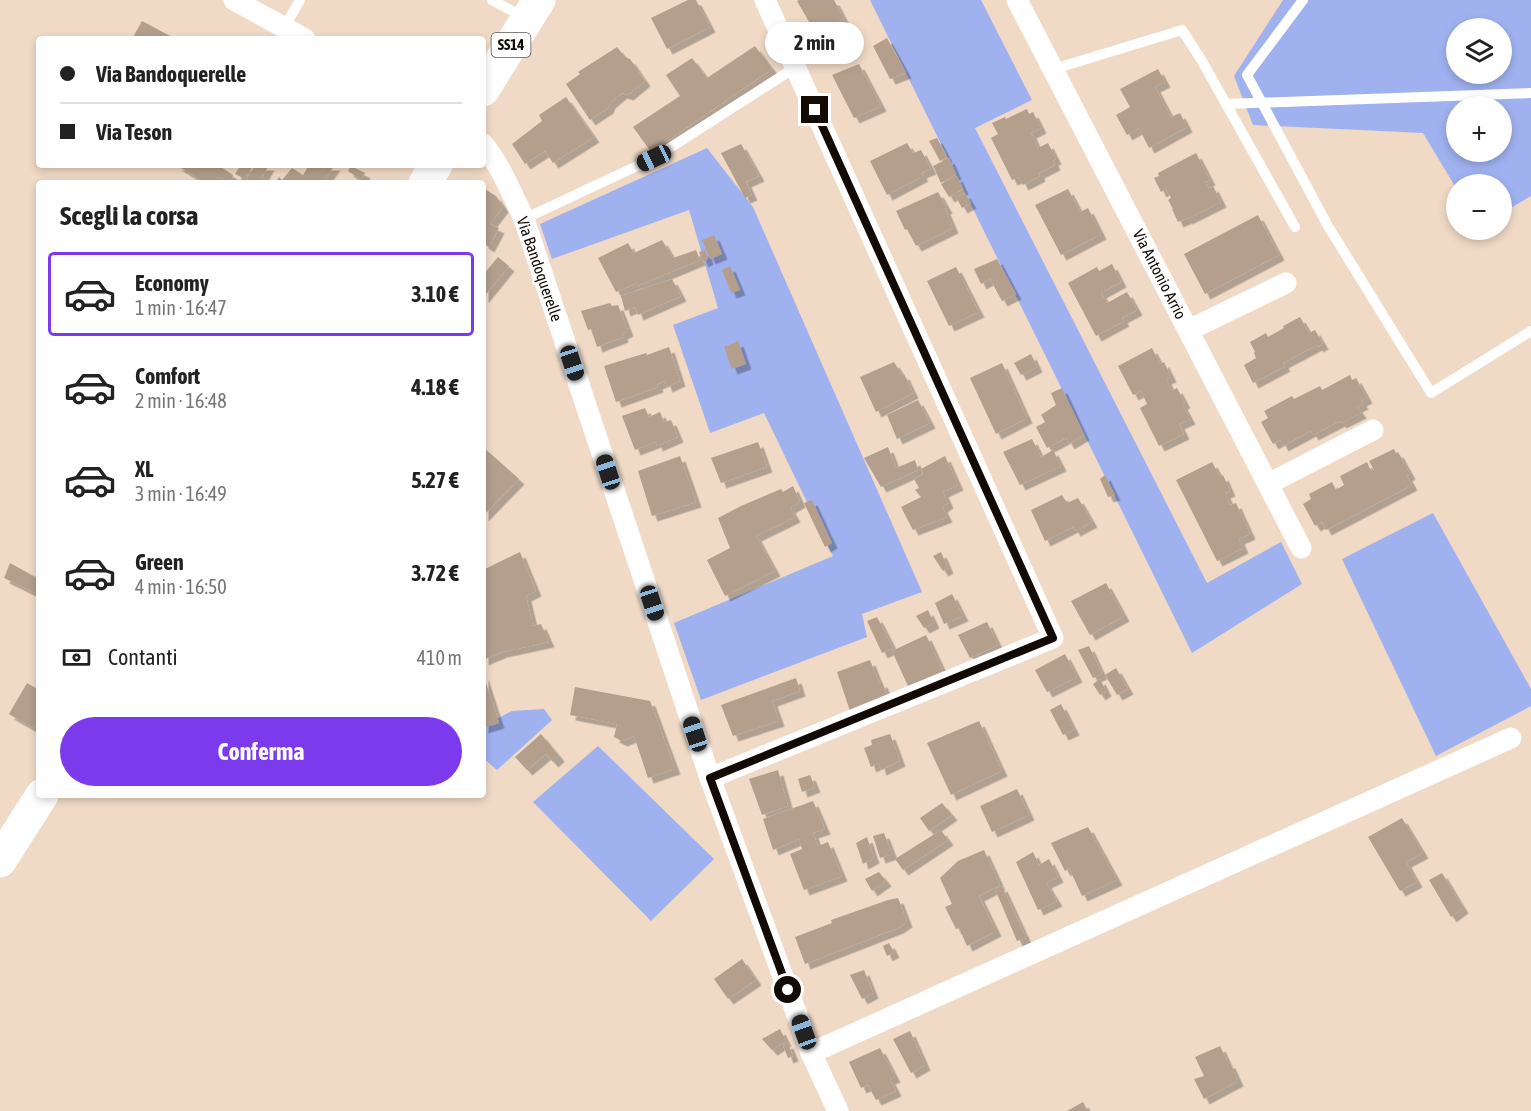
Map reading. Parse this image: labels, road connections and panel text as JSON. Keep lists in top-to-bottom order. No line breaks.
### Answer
{"streets":{"main road":["SS14"],"street":["Via Bandoquerelle","Via Antonio Arrio"]},"page":{"map_buttons":["+","−"],"bubble":"2 min","banner":["Via Bandoquerelle","Via Teson"],"heading":"Scegli la corsa","list":[{"name":"Economy","note":"1 min · 16:47","value":"3.10 €"},{"name":"Comfort","note":"2 min · 16:48","value":"4.18 €"},{"name":"XL","note":"3 min · 16:49","value":"5.27 €"},{"name":"Green","note":"4 min · 16:50","value":"3.72 €"}],"pay":["Contanti","410 m"],"buttons":"Conferma"}}
